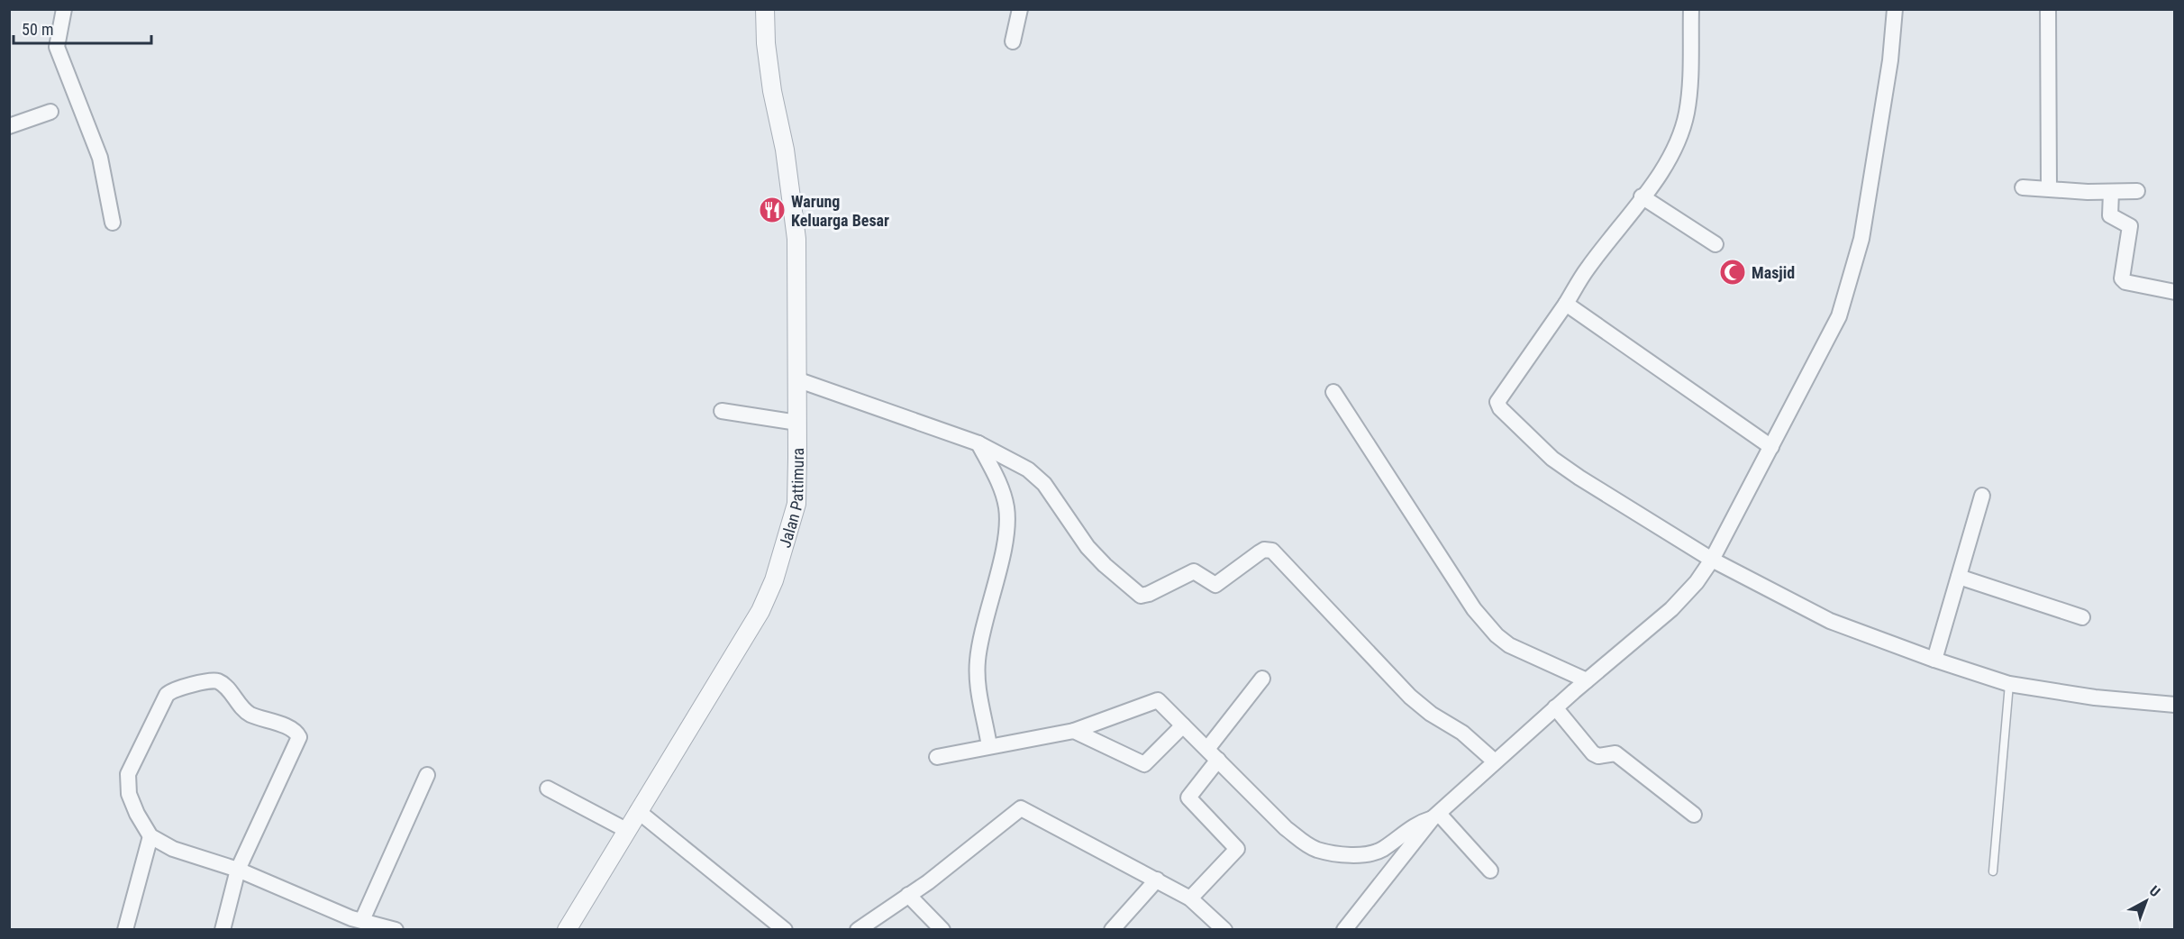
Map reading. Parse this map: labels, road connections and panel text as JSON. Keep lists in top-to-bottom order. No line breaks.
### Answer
{"streets":{"street":["Jalan Pattimura"]},"places":{"restaurant":["Warung Keluarga Besar"],"mosque":["Masjid"]},"scale_bar":"50 m","north":"top right"}
